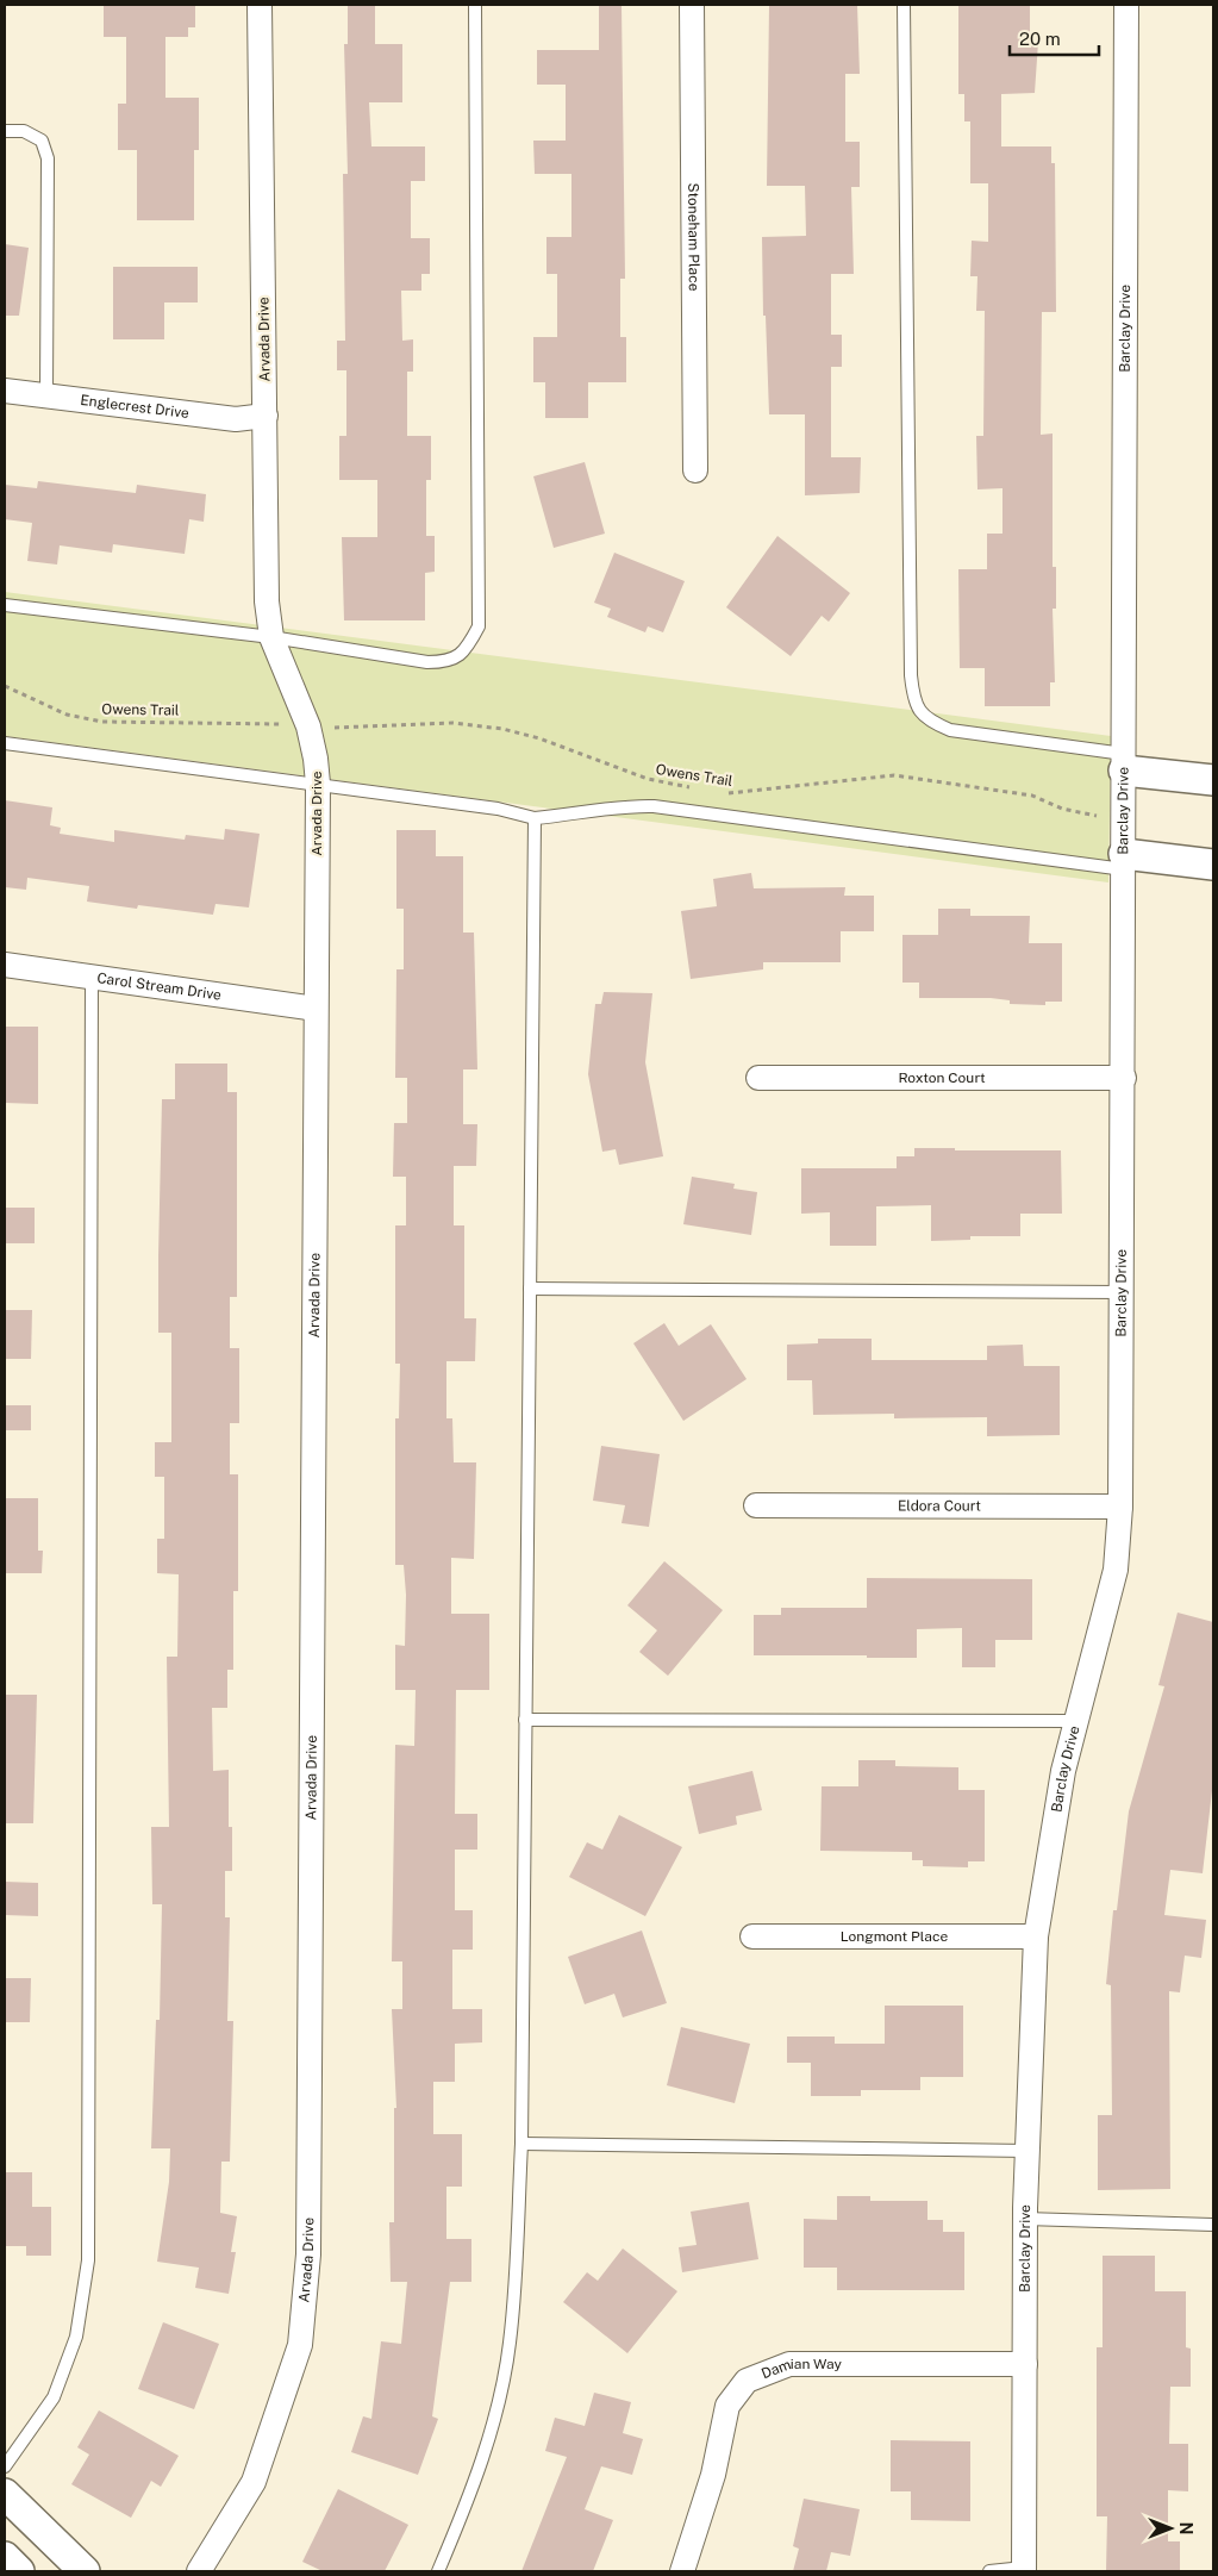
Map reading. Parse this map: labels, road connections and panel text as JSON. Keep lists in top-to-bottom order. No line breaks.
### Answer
{"streets":{"street":["Stoneham Place","Barclay Drive","Arvada Drive","Englecrest Drive","Carol Stream Drive","Roxton Court","Eldora Court","Longmont Place","Damian Way"],"path":["Owens Trail"]},"crossings":[["Barclay Drive","Owens Trail"],["Barclay Drive","Roxton Court"],["Barclay Drive","Eldora Court"],["Barclay Drive","Longmont Place"],["Barclay Drive","Damian Way"],["Arvada Drive","Englecrest Drive"],["Arvada Drive","Carol Stream Drive"]],"scale_bar":"20 m","north":"right"}
